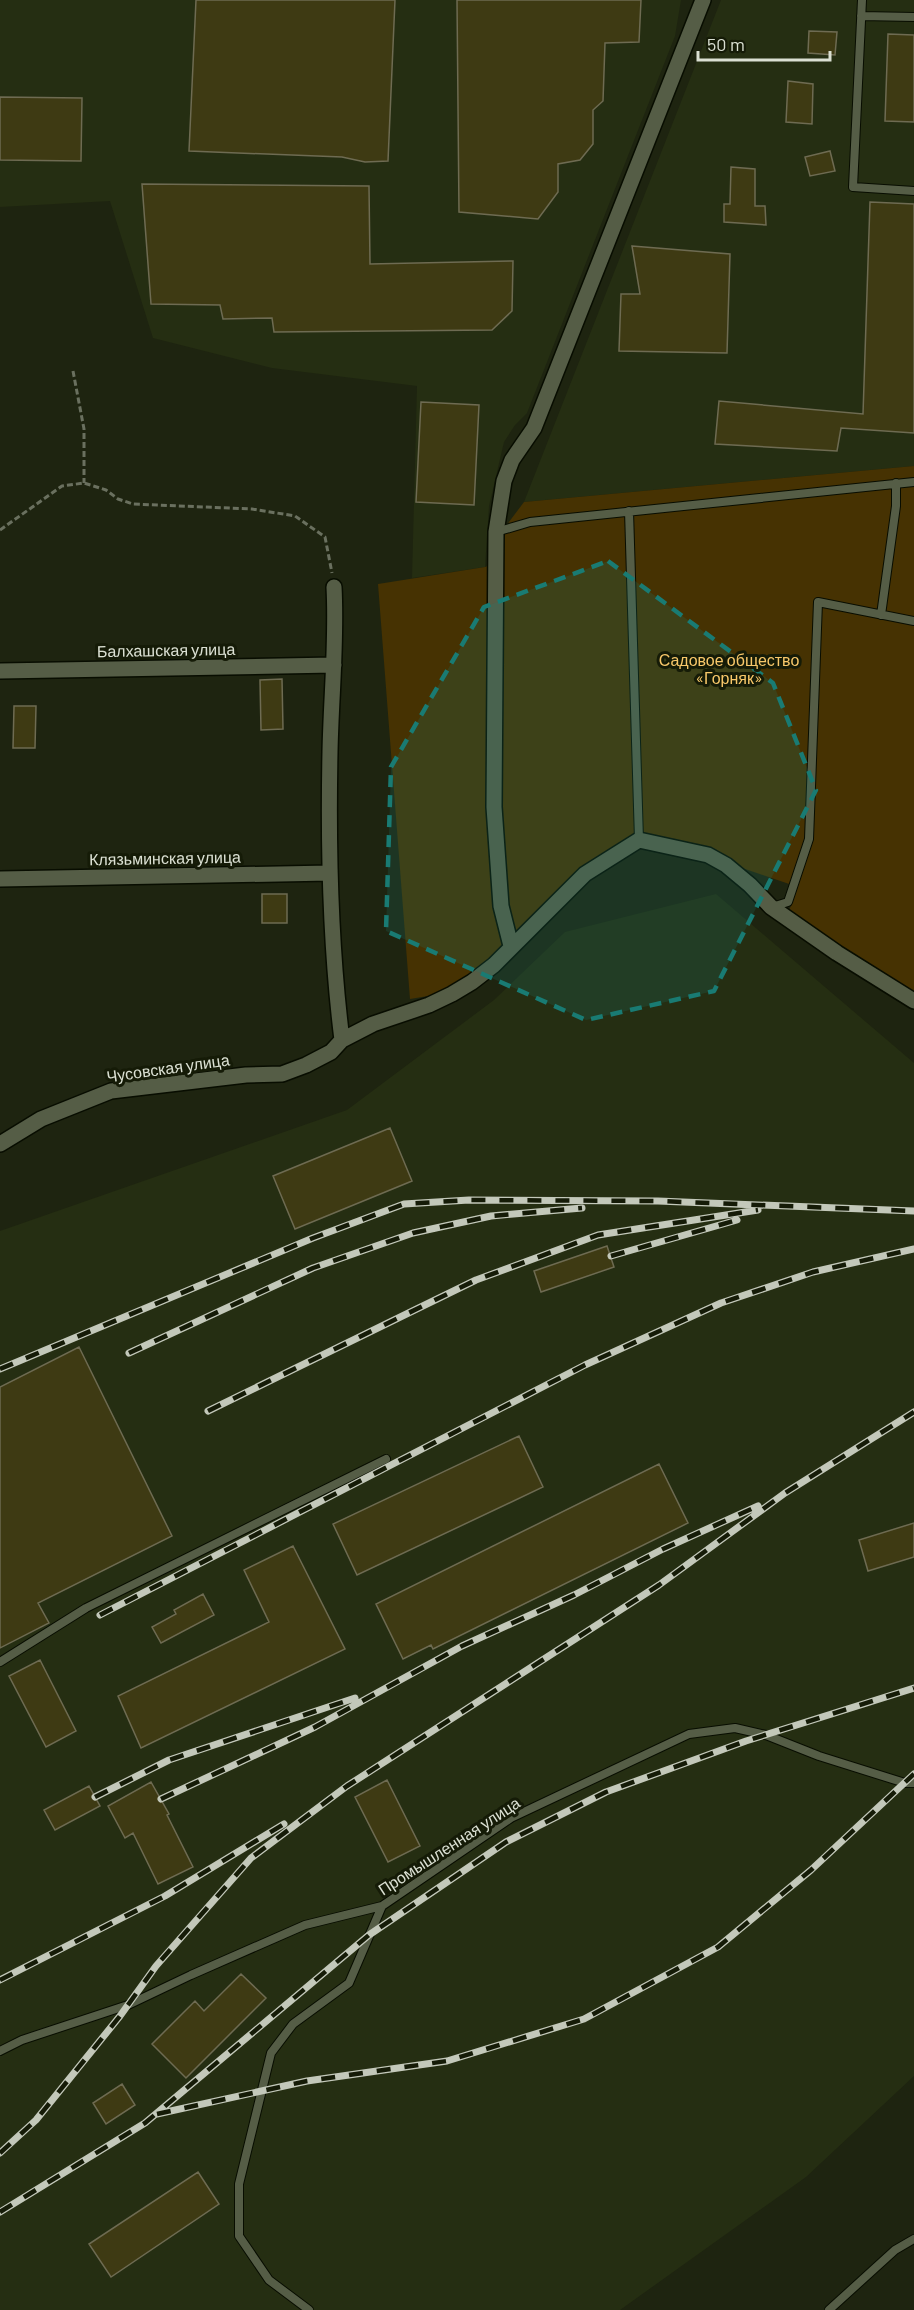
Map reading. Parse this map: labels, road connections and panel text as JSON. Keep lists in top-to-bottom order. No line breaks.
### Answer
{"streets":{"street":["Балхашская улица","Клязьминская улица","Чусовская улица"],"lane":["Промышленная улица"]},"parks":["Садовое общество «Горняк»"],"scale_bar":"50 m"}
